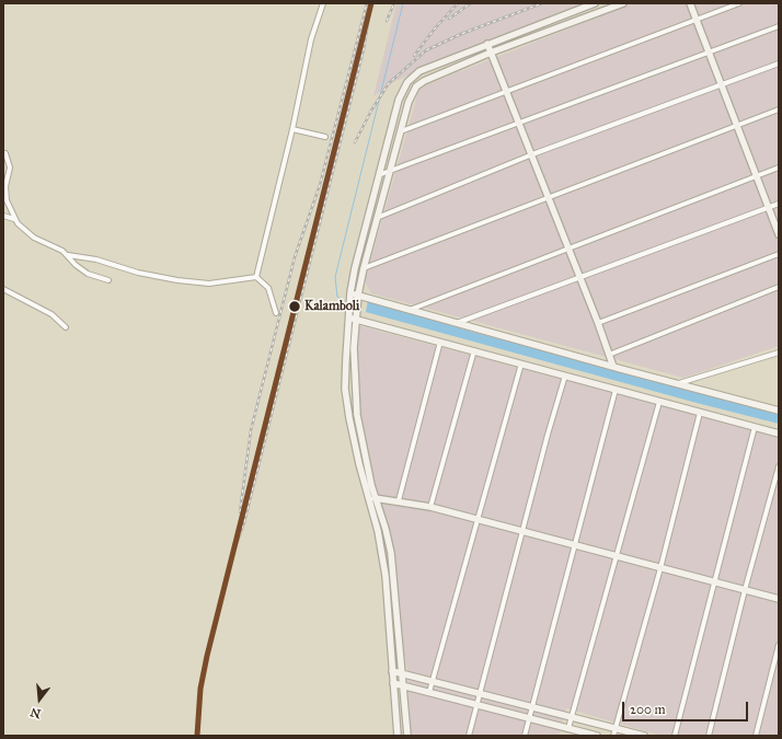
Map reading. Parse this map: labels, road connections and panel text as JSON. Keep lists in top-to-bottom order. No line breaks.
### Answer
{"places":["Kalamboli"],"scale_bar":"200 m","north":"bottom"}
